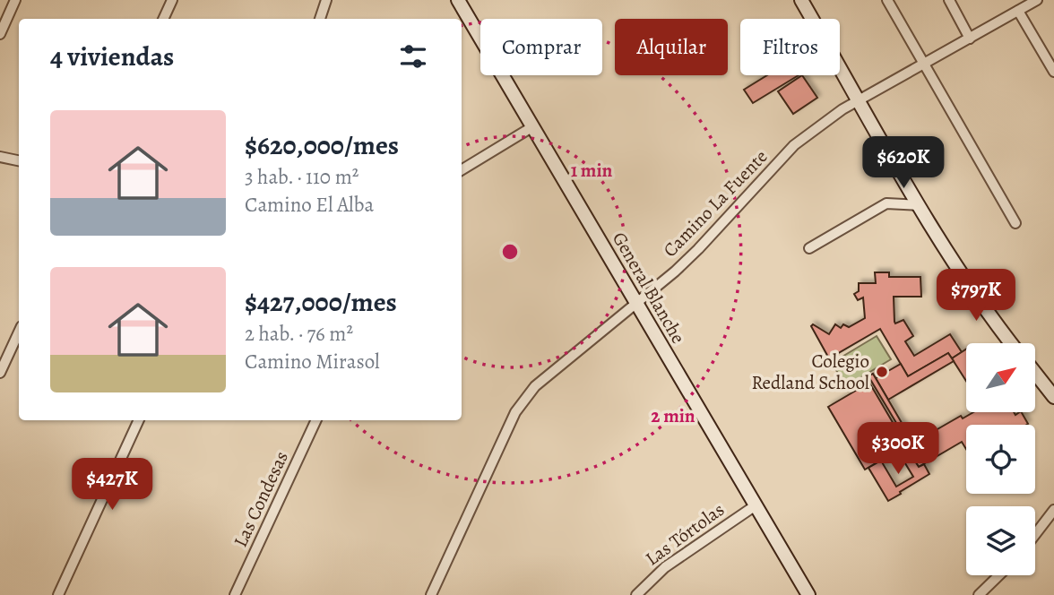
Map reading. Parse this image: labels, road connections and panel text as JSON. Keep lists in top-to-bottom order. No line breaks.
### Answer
{"streets":{"main road":["General Blanche"],"street":["Camino La Fuente","Las Condesas","Las Tórtolas"]},"crossings":[["Camino La Fuente","General Blanche"],["General Blanche","Las Tórtolas"]],"places":["Colegio Redland School"],"north":"top right","page":{"chip":["Comprar","Alquilar","Filtros"],"heading":"4 viviendas","list":[{"name":"$620,000/mes","note":"3 hab. · 110 m² · Camino El Alba"},{"name":"$427,000/mes","note":"2 hab. · 76 m² · Camino Mirasol"}],"price":["$620K","$797K","$300K","$427K"]},"rings":["1 min","2 min"]}
